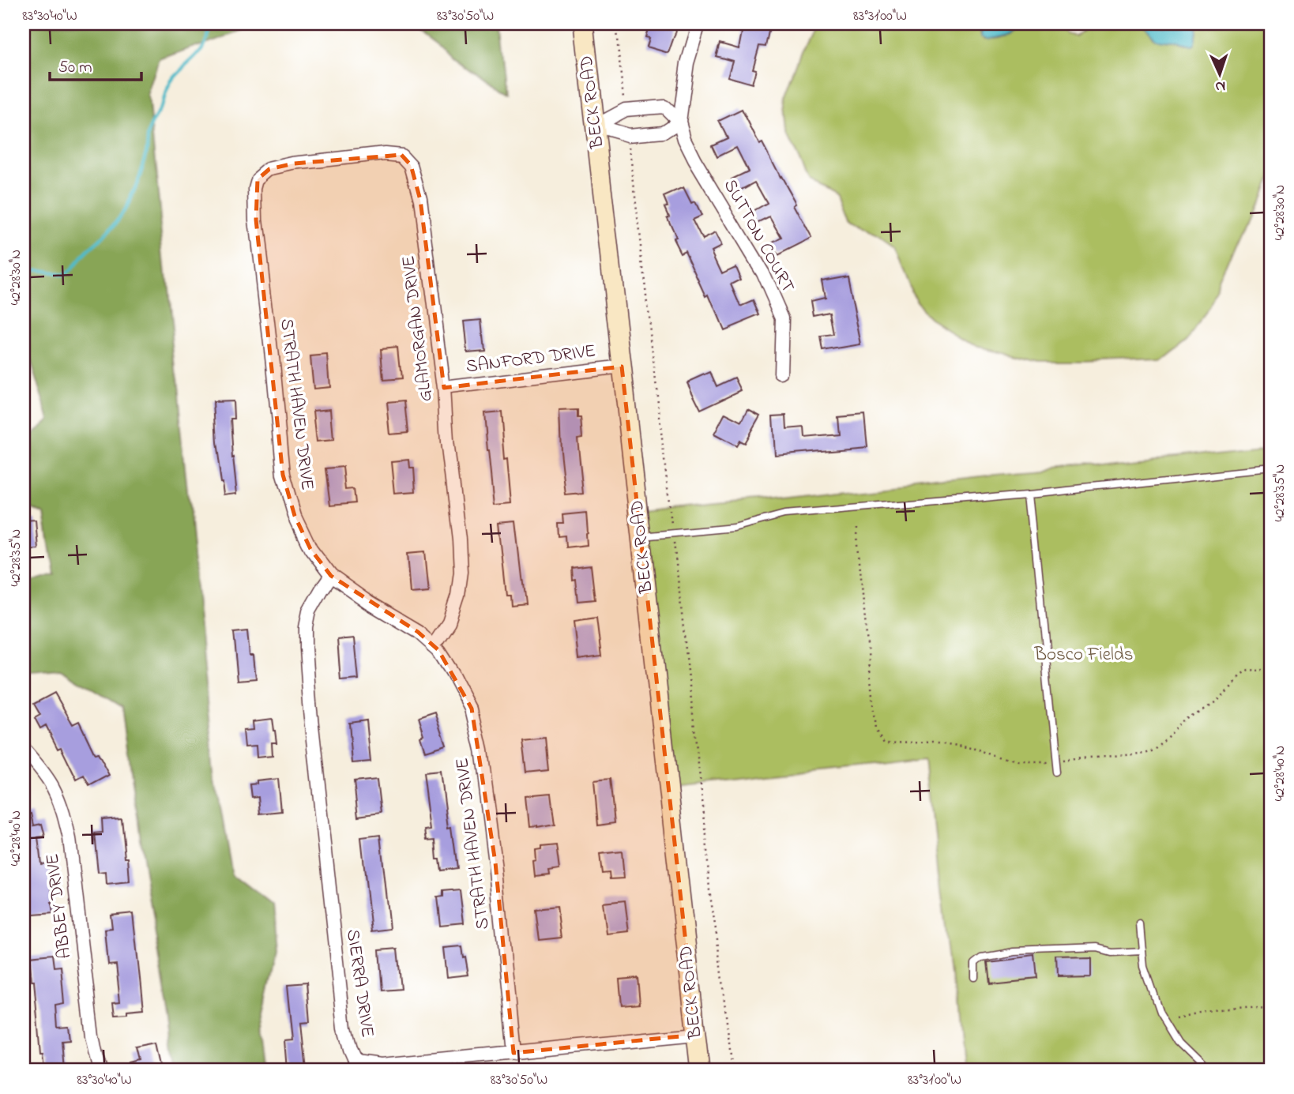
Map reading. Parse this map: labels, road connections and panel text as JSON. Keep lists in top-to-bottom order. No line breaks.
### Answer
{"streets":{"main road":["BECK ROAD"],"street":["SUTTON COURT","GLAMORGAN DRIVE","SANFORD DRIVE","STRATH HAVEN DRIVE","ABBEY DRIVE","SIERRA DRIVE"]},"crossings":[["BECK ROAD","SANFORD DRIVE"],["BECK ROAD","SIERRA DRIVE"],["GLAMORGAN DRIVE","SANFORD DRIVE"],["GLAMORGAN DRIVE","STRATH HAVEN DRIVE"],["STRATH HAVEN DRIVE","SIERRA DRIVE"]],"parks":["Bosco Fields"],"scale_bar":"50 m","north":"bottom","coordinates":["83°30'40\"W","83°30'50\"W","83°31'00\"W","42°28'30\"N","42°28'35\"N","42°28'40\"N"]}
